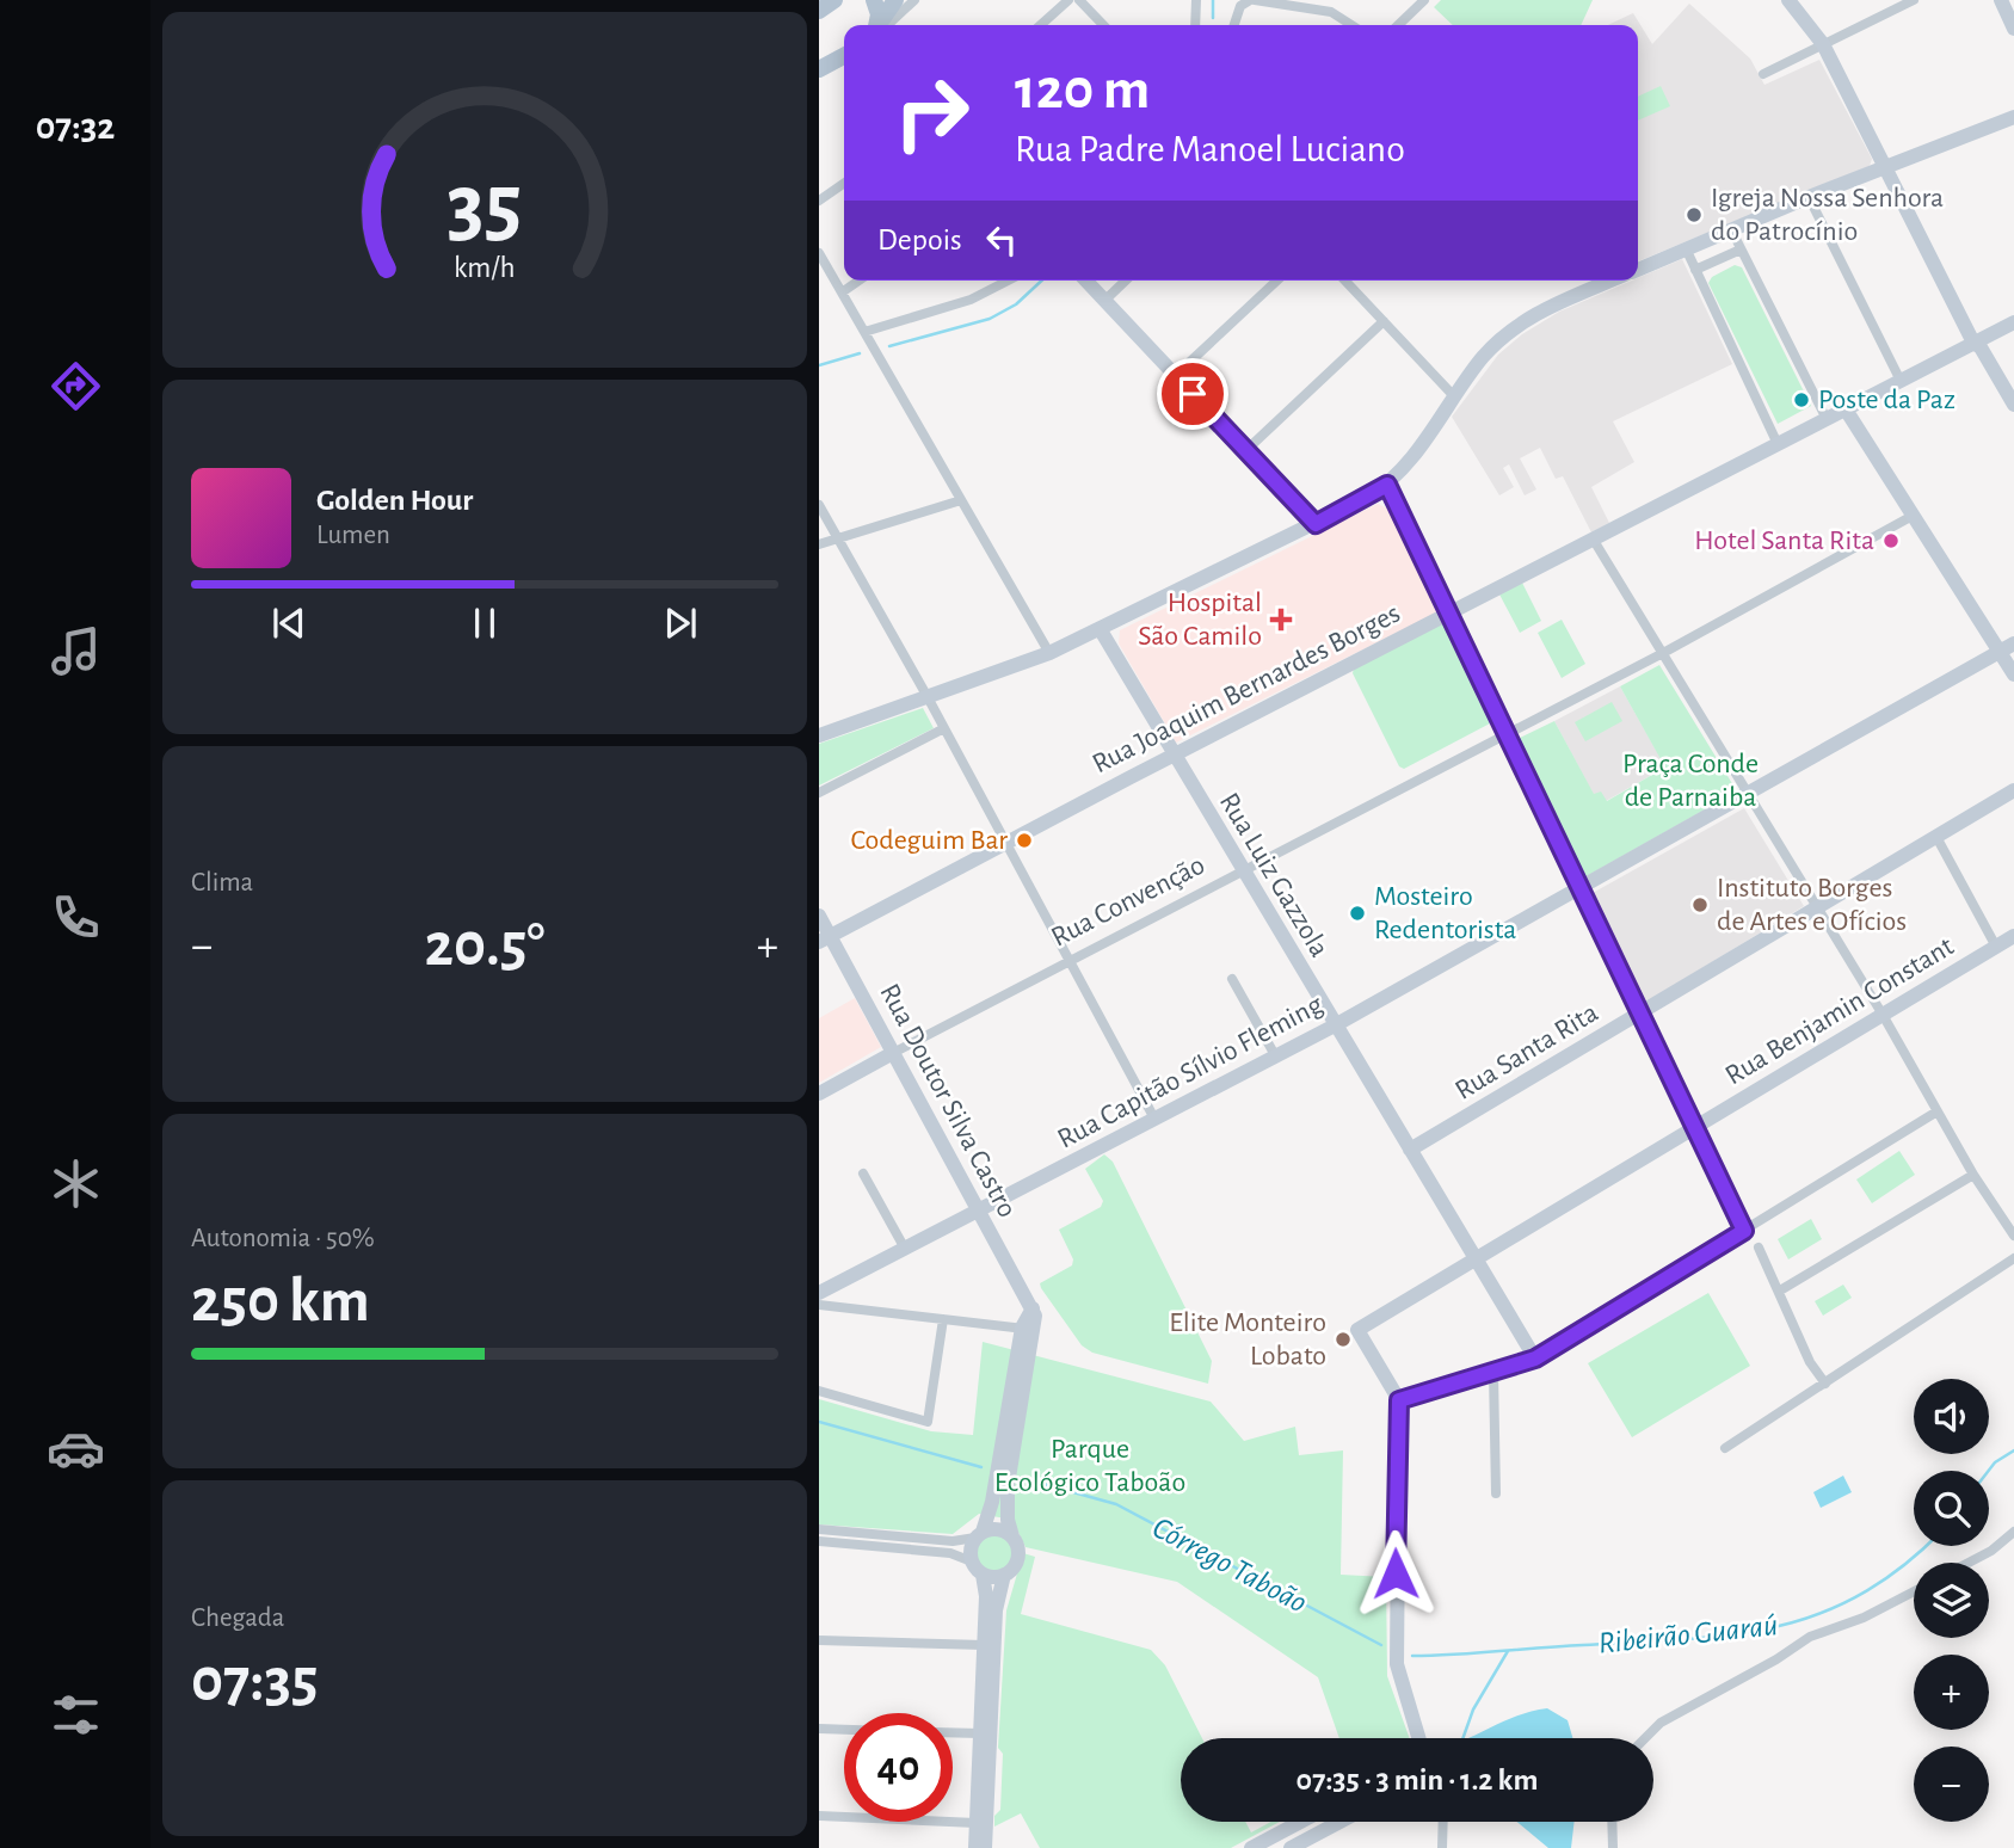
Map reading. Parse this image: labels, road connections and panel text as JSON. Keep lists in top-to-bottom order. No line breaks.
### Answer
{"streets":{"street":["Rua Joaquim Bernardes Borges","Rua Luiz Gazzola","Rua Convenção","Rua Benjamin Constant","Rua Santa Rita","Rua Capitão Sílvio Fleming","Rua Doutor Silva Castro"]},"crossings":[["Rua Joaquim Bernardes Borges","Rua Luiz Gazzola"],["Rua Joaquim Bernardes Borges","Rua Doutor Silva Castro"],["Rua Luiz Gazzola","Rua Convenção"],["Rua Luiz Gazzola","Rua Benjamin Constant"],["Rua Luiz Gazzola","Rua Santa Rita"],["Rua Luiz Gazzola","Rua Capitão Sílvio Fleming"],["Rua Convenção","Rua Doutor Silva Castro"],["Rua Capitão Sílvio Fleming","Rua Doutor Silva Castro"]],"water":["Córrego Taboão","Ribeirão Guaraú"],"parks":["Praça Conde de Parnaiba","Parque Ecológico Taboão"],"places":{"other":["Igreja Nossa Senhora do Patrocínio","Poste da Paz","Hotel Santa Rita","Codeguim Bar","Instituto Borges de Artes e Ofícios","Mosteiro Redentorista","Elite Monteiro Lobato"],"health":["Hospital São Camilo"]},"page":{"tabs":"07:32","turn":["120 m","Rua Padre Manoel Luciano"],"then":"Depois","song":["Golden Hour","Lumen"],"tile":["Clima",["Autonomia · 50%","250 km"],["Chegada","07:35"]],"heat":["−","20.5°","+"],"map_buttons":["+","−"],"limit":"40","trip":"07:35 · 3 min · 1.2 km","gauge":["35","km/h"]}}
